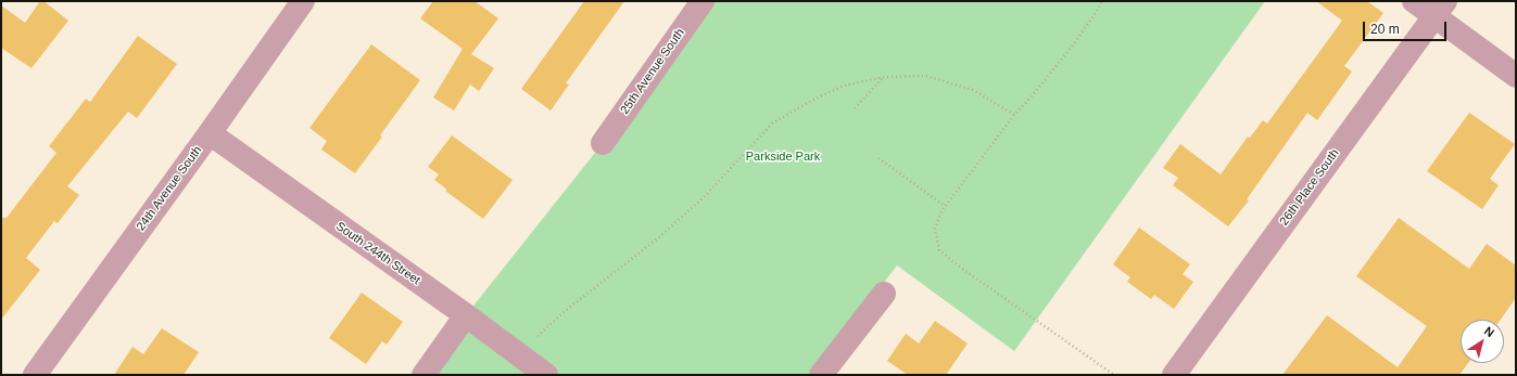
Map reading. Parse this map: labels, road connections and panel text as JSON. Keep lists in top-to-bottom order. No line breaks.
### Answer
{"streets":{"street":["25th Avenue South","26th Place South","24th Avenue South","South 244th Street"]},"crossings":[["24th Avenue South","South 244th Street"]],"parks":["Parkside Park"],"scale_bar":"20 m","north":"top right"}
